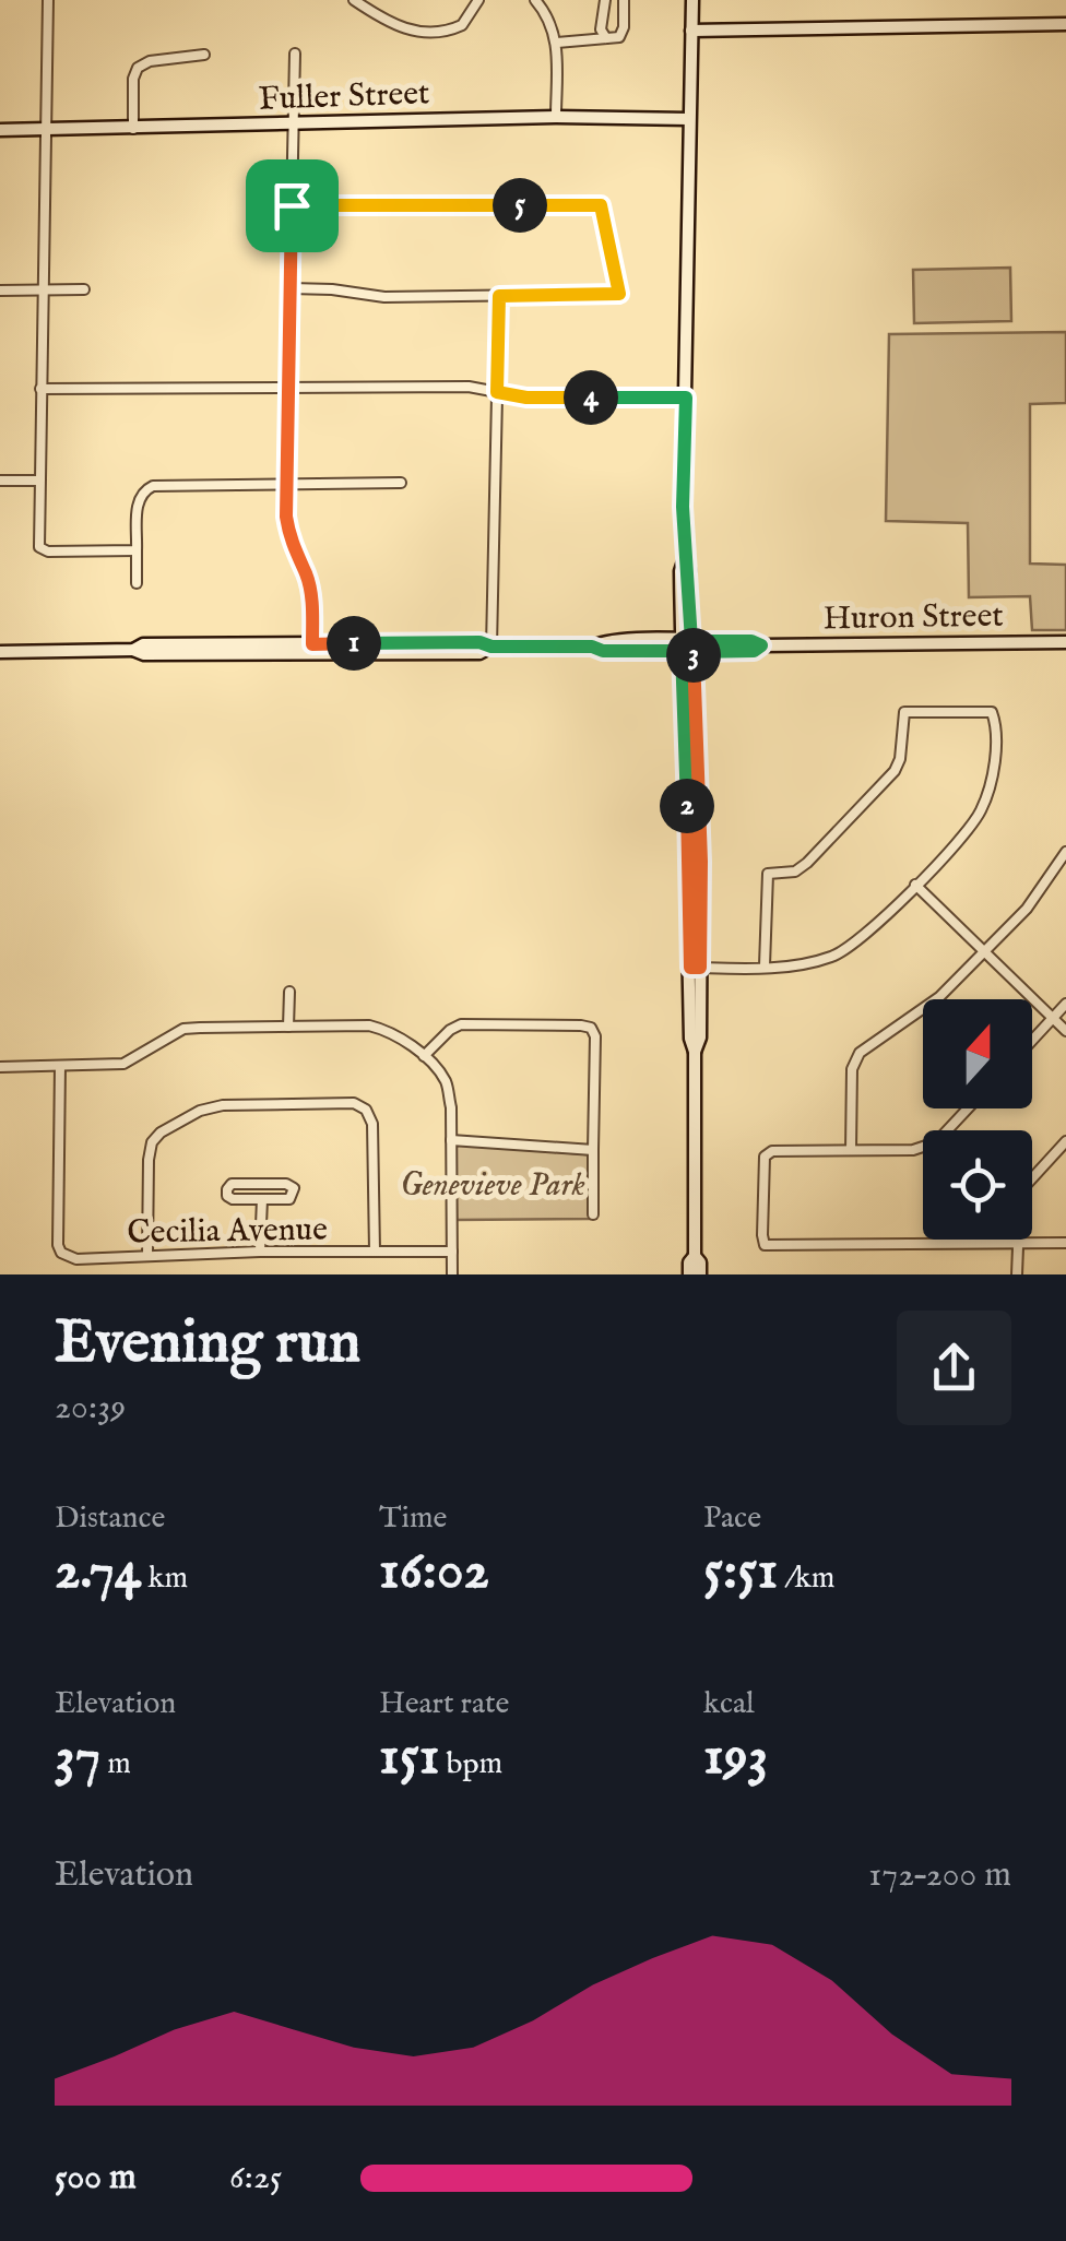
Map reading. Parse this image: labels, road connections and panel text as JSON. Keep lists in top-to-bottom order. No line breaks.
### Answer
{"streets":{"main road":["Fuller Street","Huron Street"],"street":["Cecilia Avenue"]},"parks":["Genevieve Park"],"north":"top","page":{"pins":["5","4","1","3","2"],"heading":["Evening run","20:39"],"stats":[["Distance","2.74 km"],["Time","16:02"],["Pace","5:51 /km"],["Elevation","37 m"],["Heart rate","151 bpm"],["kcal","193"]],"chart":["Elevation","172–200 m"],"list":[{"name":"500 m","note":"6:25"}]}}
